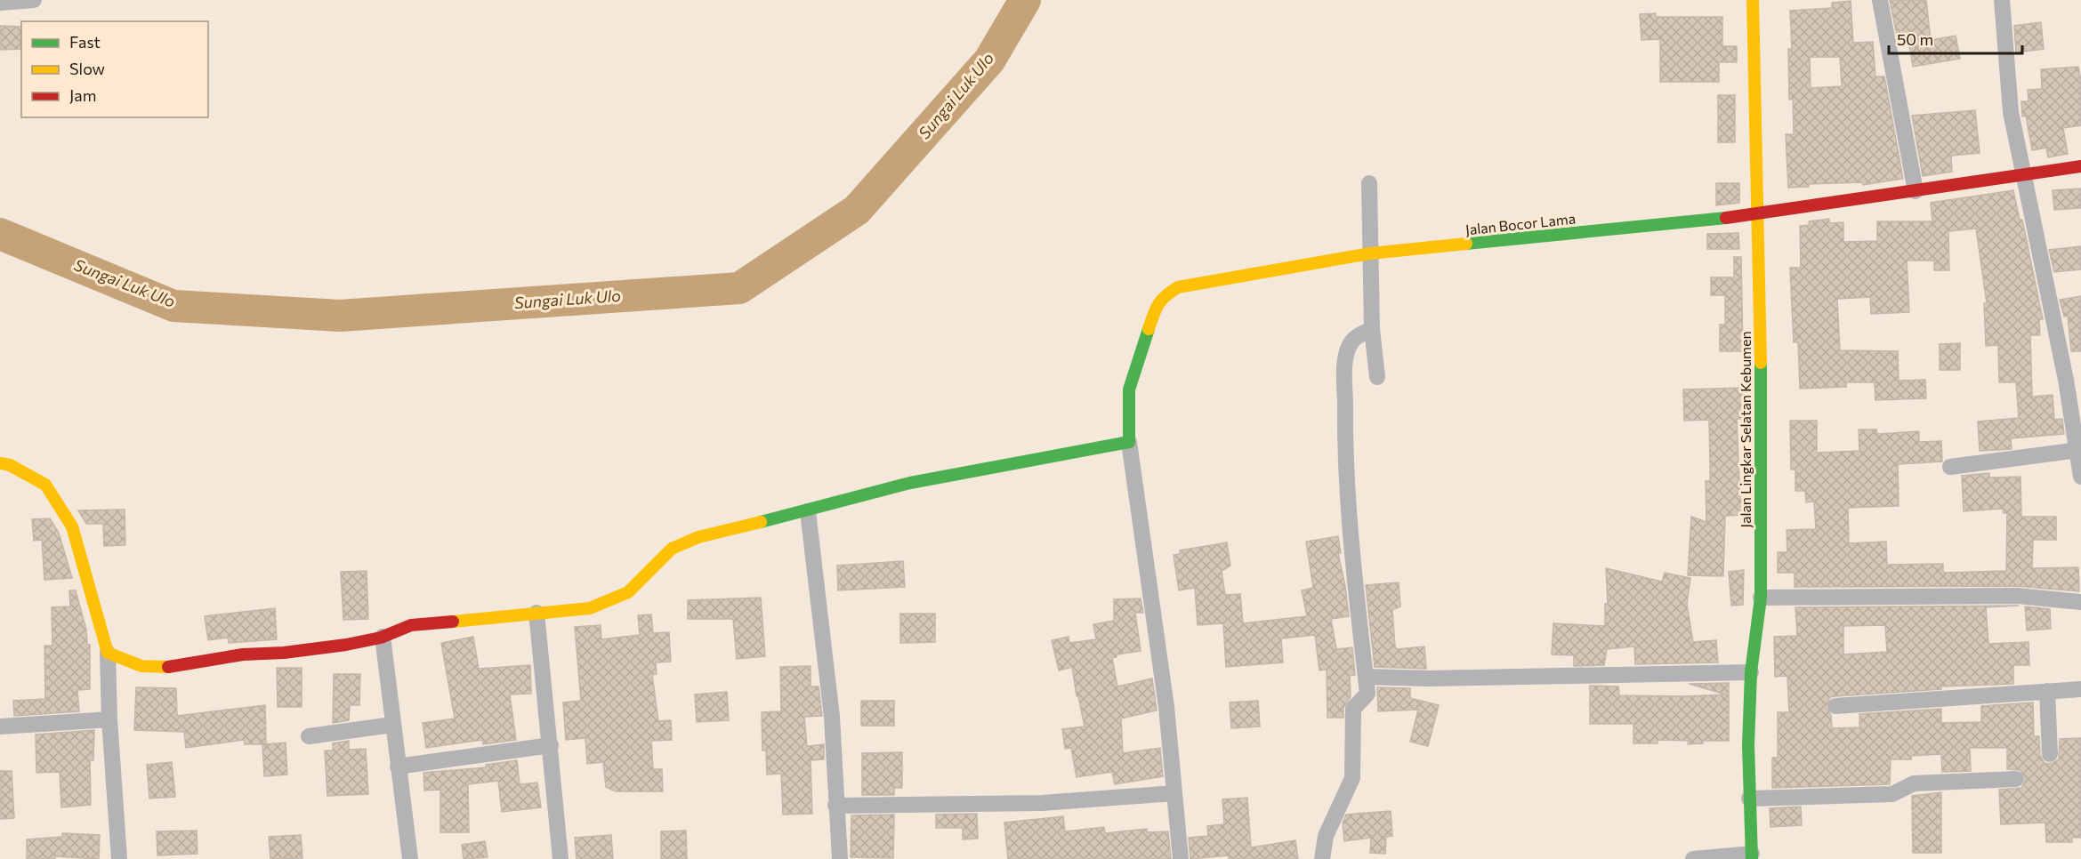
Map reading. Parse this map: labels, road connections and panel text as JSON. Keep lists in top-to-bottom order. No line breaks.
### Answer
{"streets":{"main road":["Jalan Bocor Lama","Jalan Lingkar Selatan Kebumen"]},"crossings":[["Jalan Bocor Lama","Jalan Lingkar Selatan Kebumen"]],"water":["Sungai Luk Ulo"],"legend":["Fast","Slow","Jam"],"scale_bar":"50 m"}
